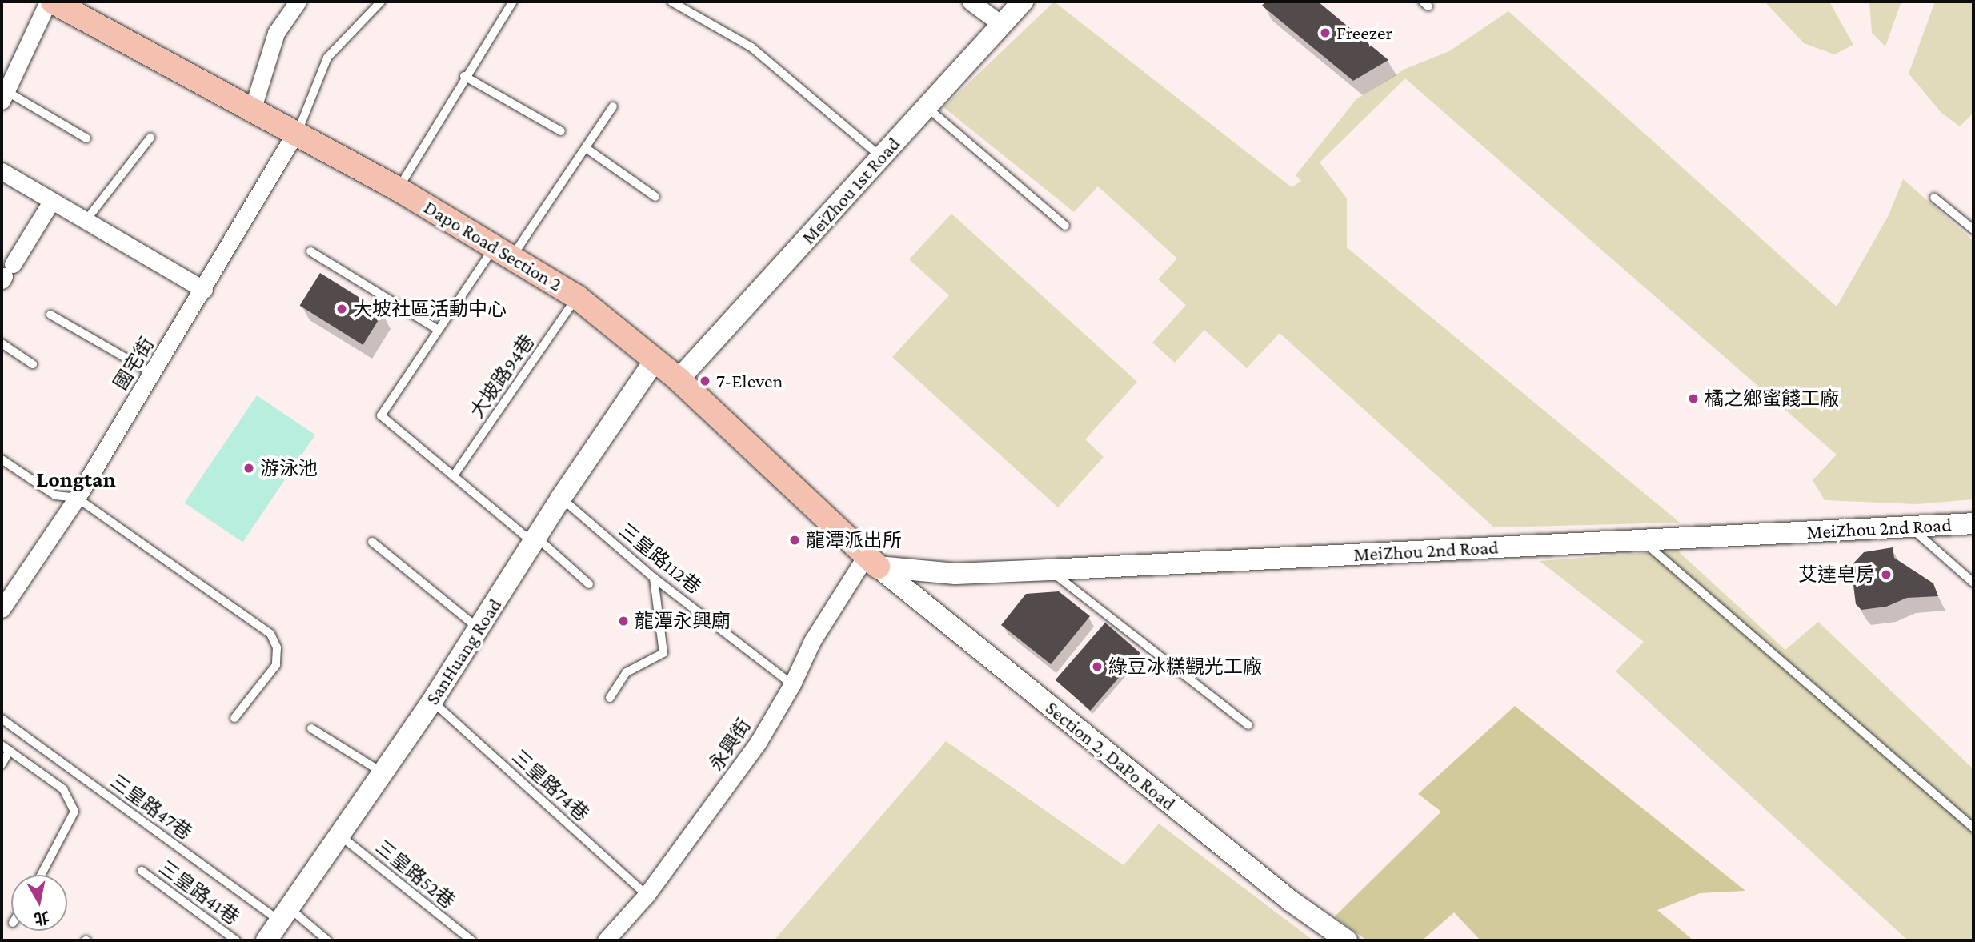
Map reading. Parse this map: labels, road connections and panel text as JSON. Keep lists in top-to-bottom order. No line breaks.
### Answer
{"streets":{"main road":["Dapo Road Section 2"],"street":["MeiZhou 1st Road","國宅街","MeiZhou 2nd Road","SanHuang Road","永興街","Section 2, DaPo Road"],"lane":["大坡路94巷","三皇路112巷","三皇路74巷","三皇路47巷","三皇路52巷","三皇路41巷"]},"crossings":[["MeiZhou 1st Road","Dapo Road Section 2"],["Dapo Road Section 2","國宅街"],["Dapo Road Section 2","大坡路94巷"],["Dapo Road Section 2","MeiZhou 2nd Road"],["Dapo Road Section 2","SanHuang Road"],["Dapo Road Section 2","永興街"],["Dapo Road Section 2","Section 2, DaPo Road"],["MeiZhou 2nd Road","永興街"],["MeiZhou 2nd Road","Section 2, DaPo Road"],["三皇路112巷","SanHuang Road"],["三皇路112巷","永興街"],["SanHuang Road","三皇路74巷"],["SanHuang Road","三皇路47巷"],["SanHuang Road","三皇路52巷"],["永興街","Section 2, DaPo Road"],["永興街","三皇路74巷"]],"districts":["Longtan"],"places":["Freezer","大坡社區活動中心","7-Eleven","橘之鄉蜜餞工廠","游泳池","龍潭派出所","艾達皂房","龍潭永興廟","綠豆冰糕觀光工廠"],"north":"bottom"}
